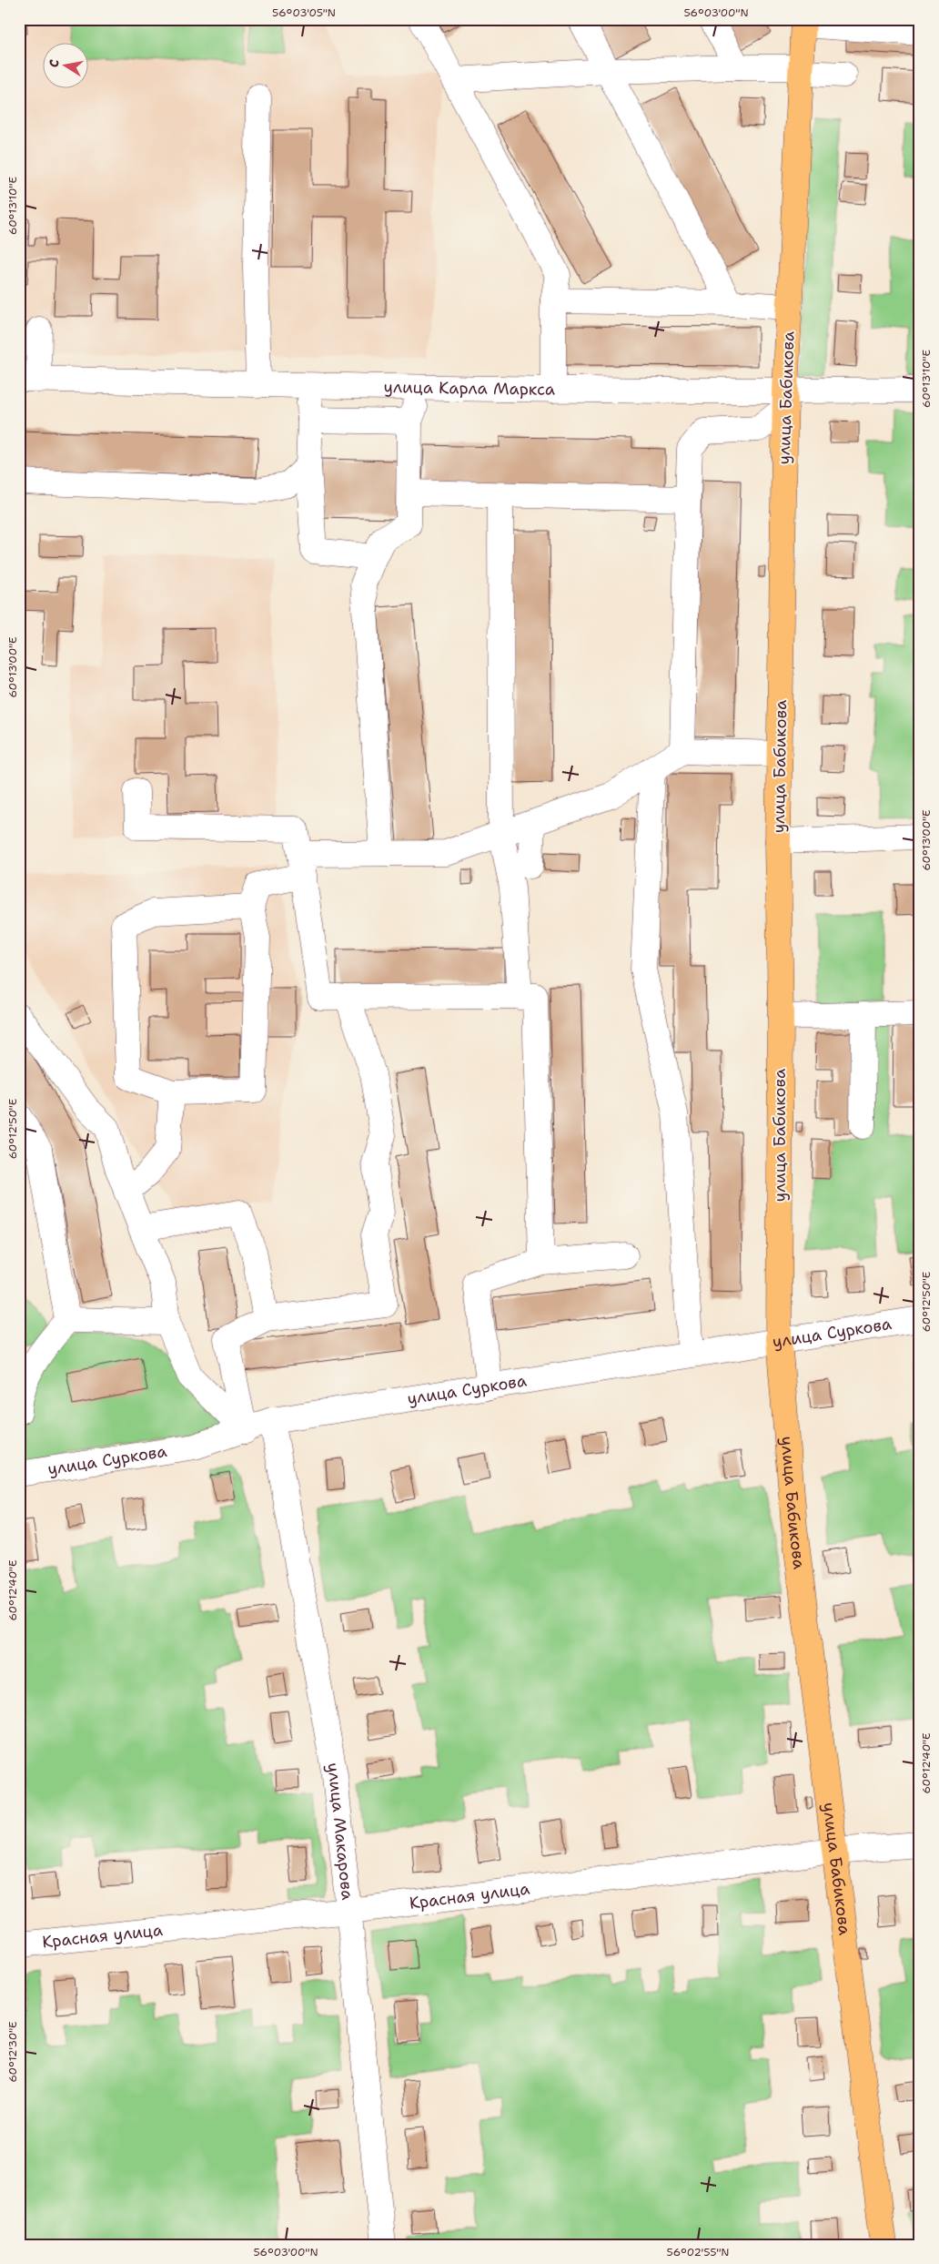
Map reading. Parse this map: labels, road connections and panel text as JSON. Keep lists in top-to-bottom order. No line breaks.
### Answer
{"streets":{"main road":["улица Бабикова"],"street":["улица Карла Маркса","улица Суркова","улица Макарова","Красная улица"]},"crossings":[["улица Карла Маркса","улица Бабикова"],["улица Бабикова","улица Суркова"],["улица Бабикова","Красная улица"],["улица Суркова","улица Макарова"],["улица Макарова","Красная улица"]],"north":"left","coordinates":["56°03'05\"N","56°03'00\"N","60°13'10\"E","60°13'00\"E","60°12'50\"E","60°12'40\"E","60°12'30\"E","56°02'55\"N"]}
